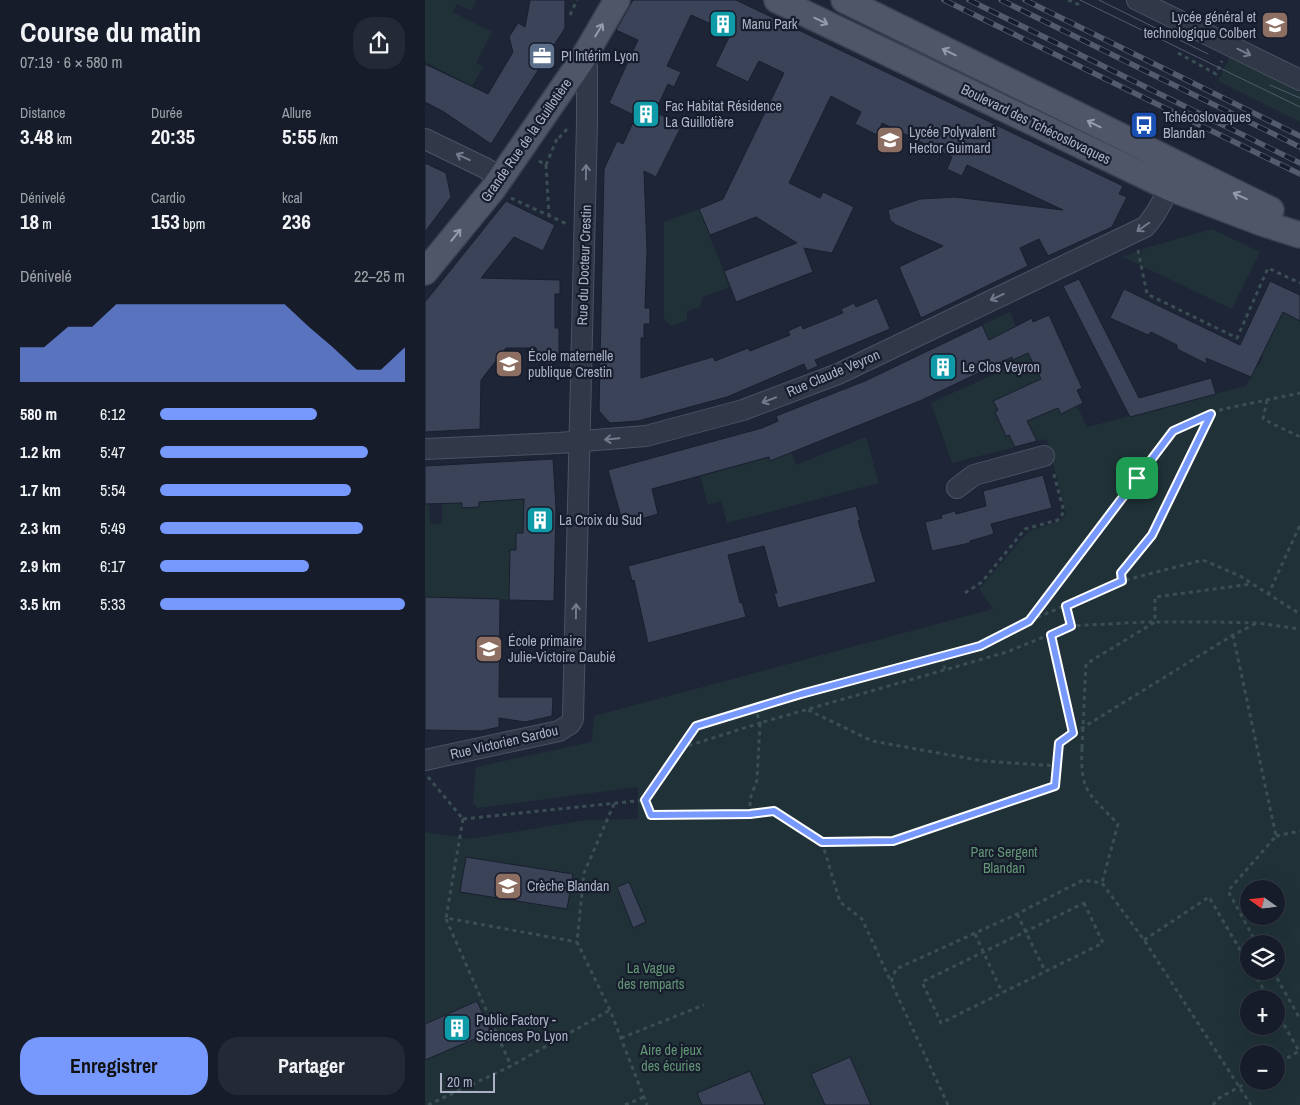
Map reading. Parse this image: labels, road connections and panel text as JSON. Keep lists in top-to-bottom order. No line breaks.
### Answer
{"streets":{"main road":["Boulevard des Tchécoslovaques","Grande Rue de la Guillotière"],"street":["Rue du Docteur Crestin","Rue Claude Veyron","Rue Victorien Sardou"]},"crossings":[["Boulevard des Tchécoslovaques","Rue Claude Veyron"],["Grande Rue de la Guillotière","Rue du Docteur Crestin"],["Rue du Docteur Crestin","Rue Claude Veyron"],["Rue du Docteur Crestin","Rue Victorien Sardou"]],"one_way":["Grande Rue de la Guillotière","Rue du Docteur Crestin","Rue Claude Veyron"],"parks":["Parc Sergent Blandan","La Vague des remparts","Aire de jeux des écuries"],"places":{"building":["Manu Park","Fac Habitat Résidence La Guillotière","Le Clos Veyron","La Croix du Sud","Public Factory - Sciences Po Lyon"],"school or university":["Lycée général et technologique Colbert","Lycée Polyvalent Hector Guimard","École maternelle publique Crestin","École primaire Julie-Victoire Daubié","Crèche Blandan"],"office":["PI Intérim Lyon"],"bus stop":["Tchécoslovaques Blandan"]},"scale_bar":"20 m","north":"left","page":{"heading":["Course du matin","07:19 · 6 × 580 m"],"stats":[["Distance","3.48 km"],["Durée","20:35"],["Allure","5:55 /km"],["Dénivelé","18 m"],["Cardio","153 bpm"],["kcal","236"]],"chart":["Dénivelé","22–25 m"],"list":[{"name":"580 m","note":"6:12"},{"name":"1.2 km","note":"5:47"},{"name":"1.7 km","note":"5:54"},{"name":"2.3 km","note":"5:49"},{"name":"2.9 km","note":"6:17"},{"name":"3.5 km","note":"5:33"}],"map_buttons":["+","−"],"buttons":["Enregistrer","Partager"],"scale":"20 m"}}
